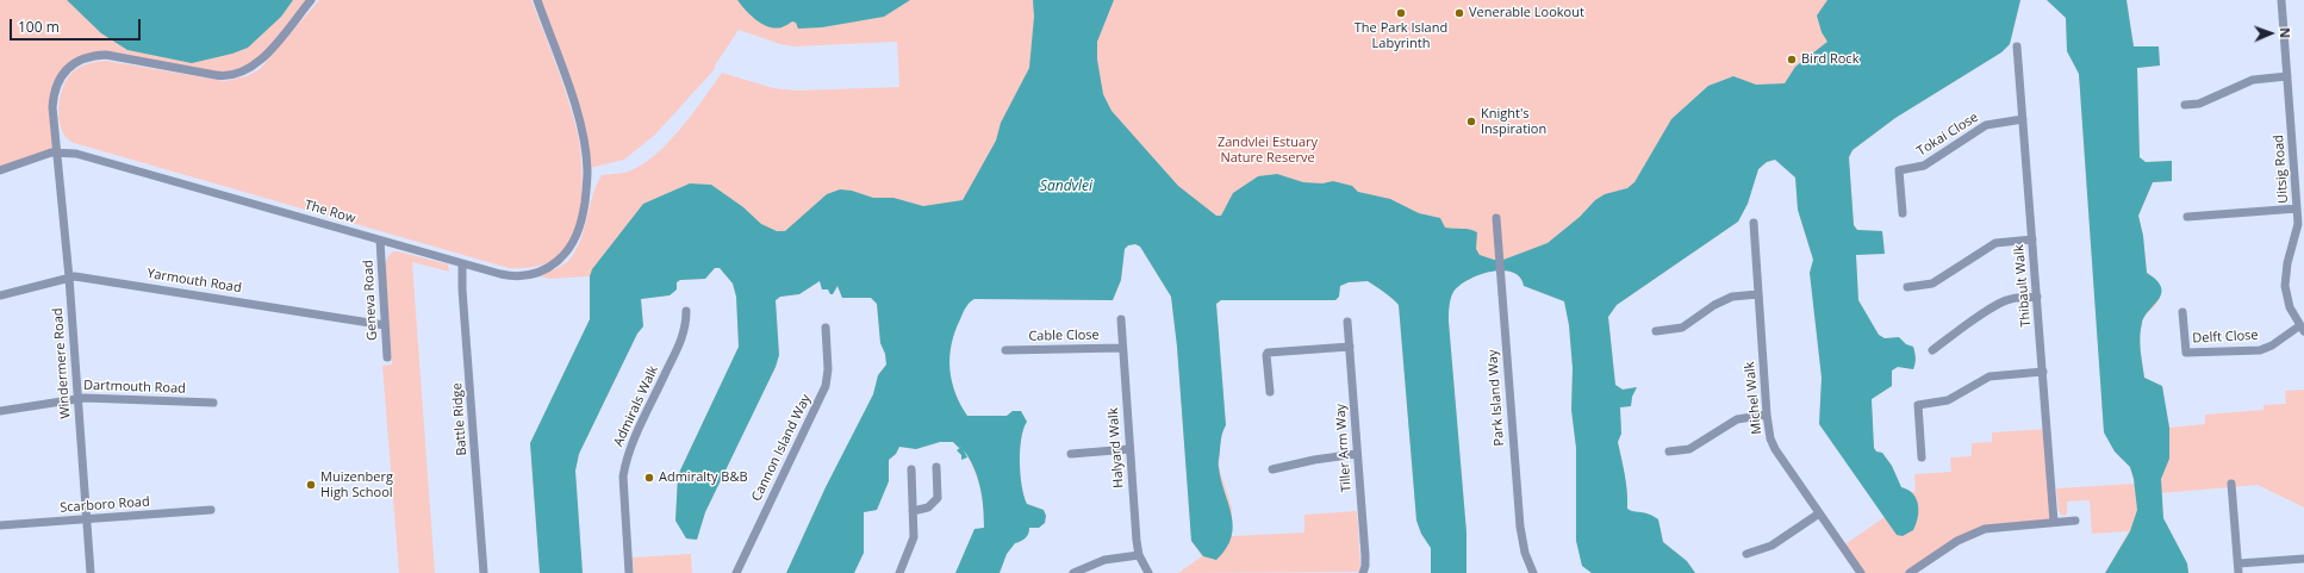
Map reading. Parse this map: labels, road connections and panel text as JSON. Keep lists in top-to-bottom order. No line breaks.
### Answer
{"streets":{"street":["Tokai Close","Uitsig Road","The Row","Yarmouth Road","Thibault Walk","Geneva Road","Cable Close","Delft Close","Windermere Road","Dartmouth Road","Park Island Way","Michel Walk","Admirals Walk","Battle Ridge","Cannon Island Way","Halyard Walk","Tiller Arm Way","Scarboro Road"]},"crossings":[["Tokai Close","Thibault Walk"],["Uitsig Road","Delft Close"],["The Row","Geneva Road"],["The Row","Windermere Road"],["The Row","Battle Ridge"],["Yarmouth Road","Geneva Road"],["Yarmouth Road","Windermere Road"],["Cable Close","Halyard Walk"],["Windermere Road","Dartmouth Road"],["Windermere Road","Scarboro Road"]],"water":["Sandvlei"],"parks":["Zandvlei Estuary Nature Reserve"],"places":["The Park Island Labyrinth","Venerable Lookout","Bird Rock","Knight's Inspiration","Admiralty B&B","Muizenberg High School"],"scale_bar":"100 m","north":"right"}
